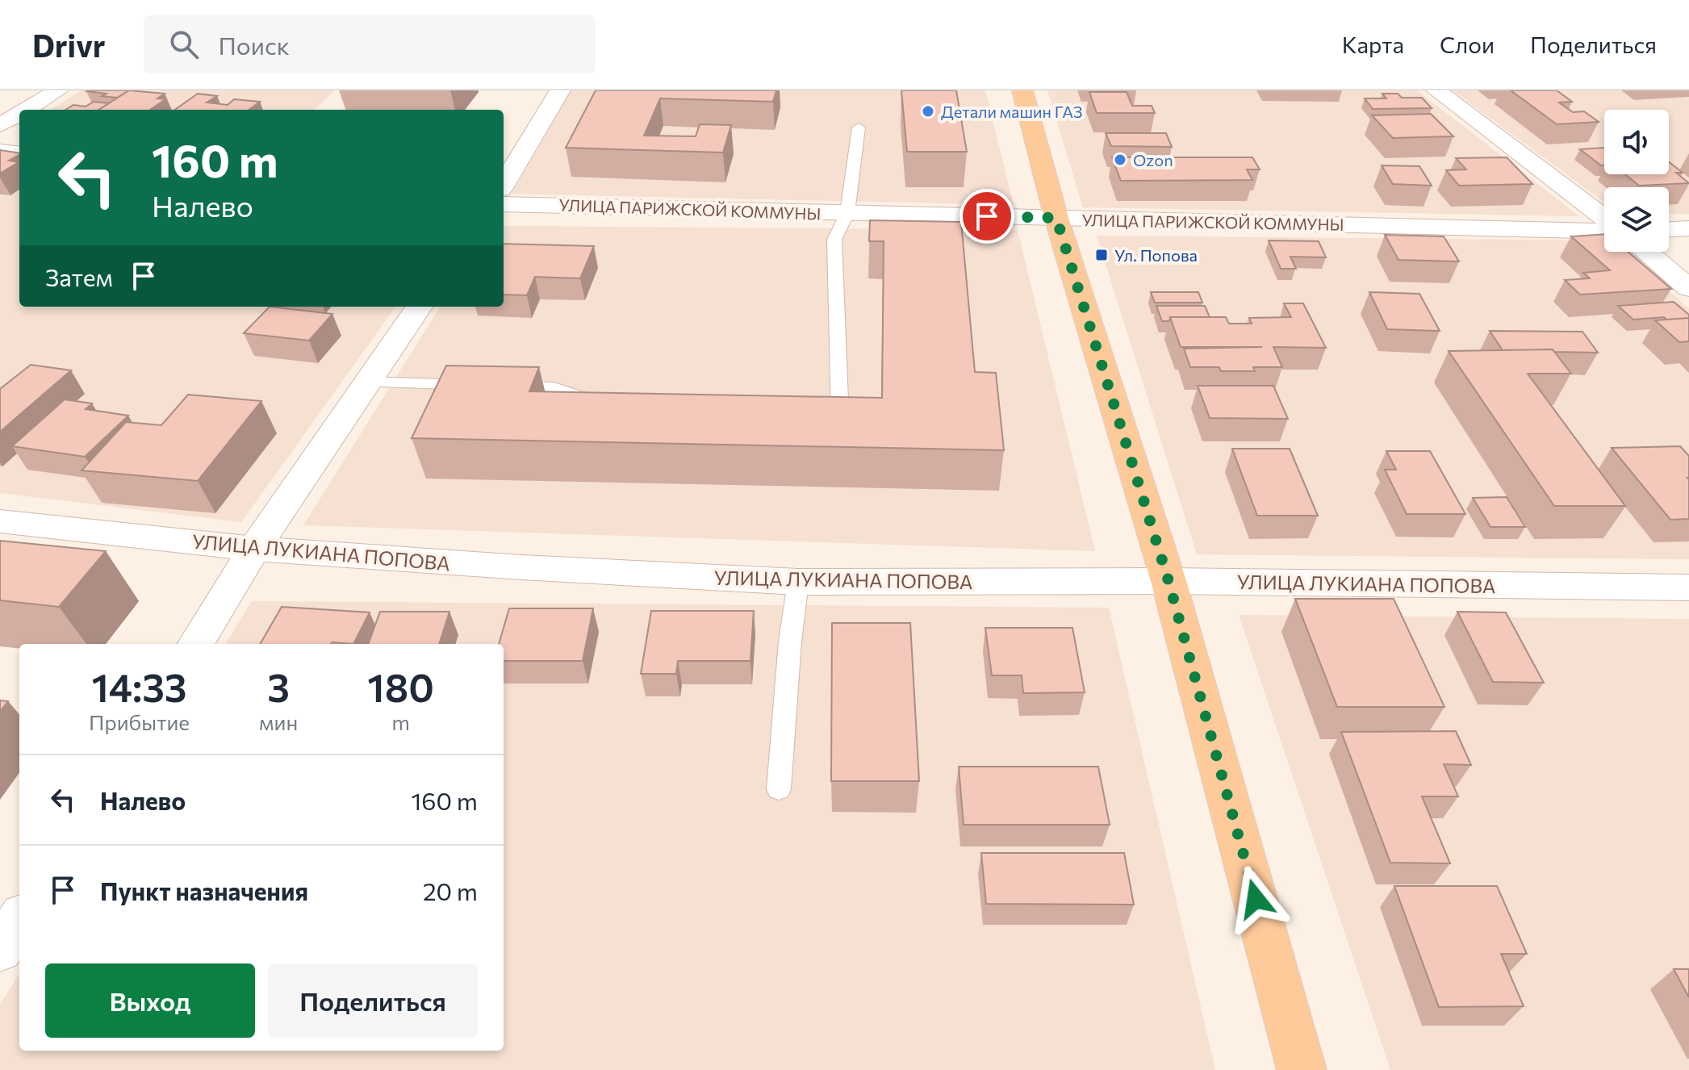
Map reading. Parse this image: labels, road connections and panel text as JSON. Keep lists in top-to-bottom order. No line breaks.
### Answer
{"streets":{"street":["УЛИЦА ПАРИЖСКОЙ КОММУНЫ","УЛИЦА ЛУКИАНА ПОПОВА"]},"places":{"other":["Детали машин ГАЗ","Ozon"],"transit":["Ул. Попова"]},"page":{"header":"Drivr","search":"Поиск","nav":["Карта","Слои","Поделиться"],"turn":["160 m","Налево"],"then":"Затем","eta":["14:33","Прибытие","3","мин","180","m"],"list":[{"name":"Налево","value":"160 m"},{"name":"Пункт назначения","value":"20 m"}],"buttons":["Выход","Поделиться"]}}
